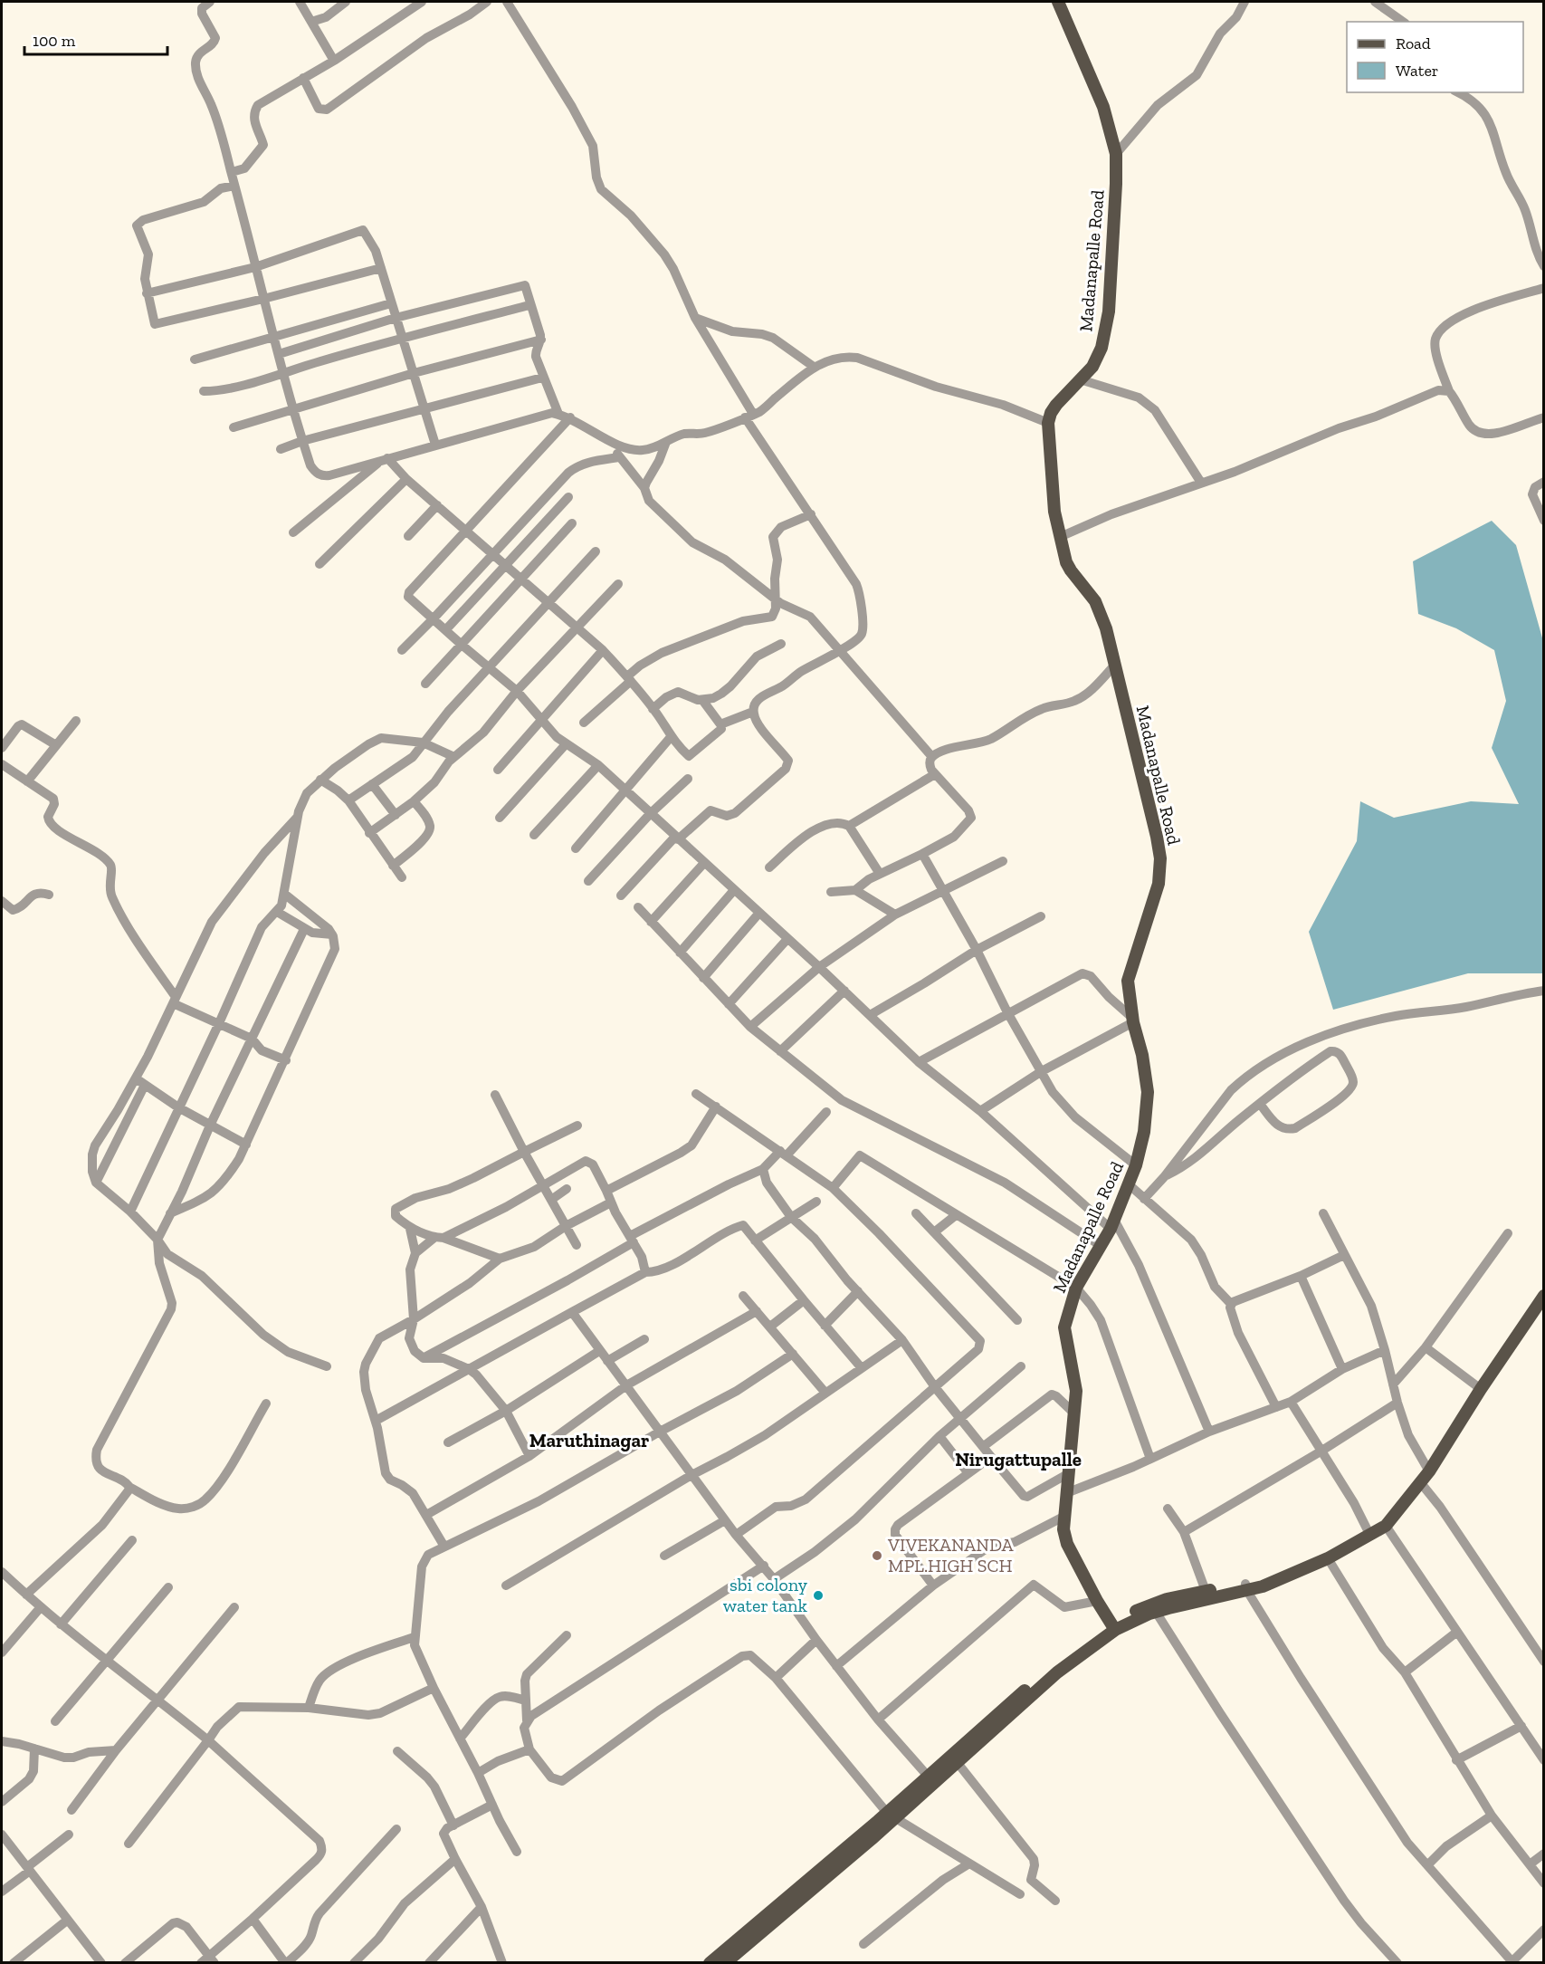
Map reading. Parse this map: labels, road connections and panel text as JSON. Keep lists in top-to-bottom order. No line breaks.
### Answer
{"streets":{"main road":["Madanapalle Road"]},"districts":["Maruthinagar","Nirugattupalle"],"places":["VIVEKANANDA MPL.HIGH SCH","sbi colony water tank"],"legend":["Road","Water"],"scale_bar":"100 m"}
